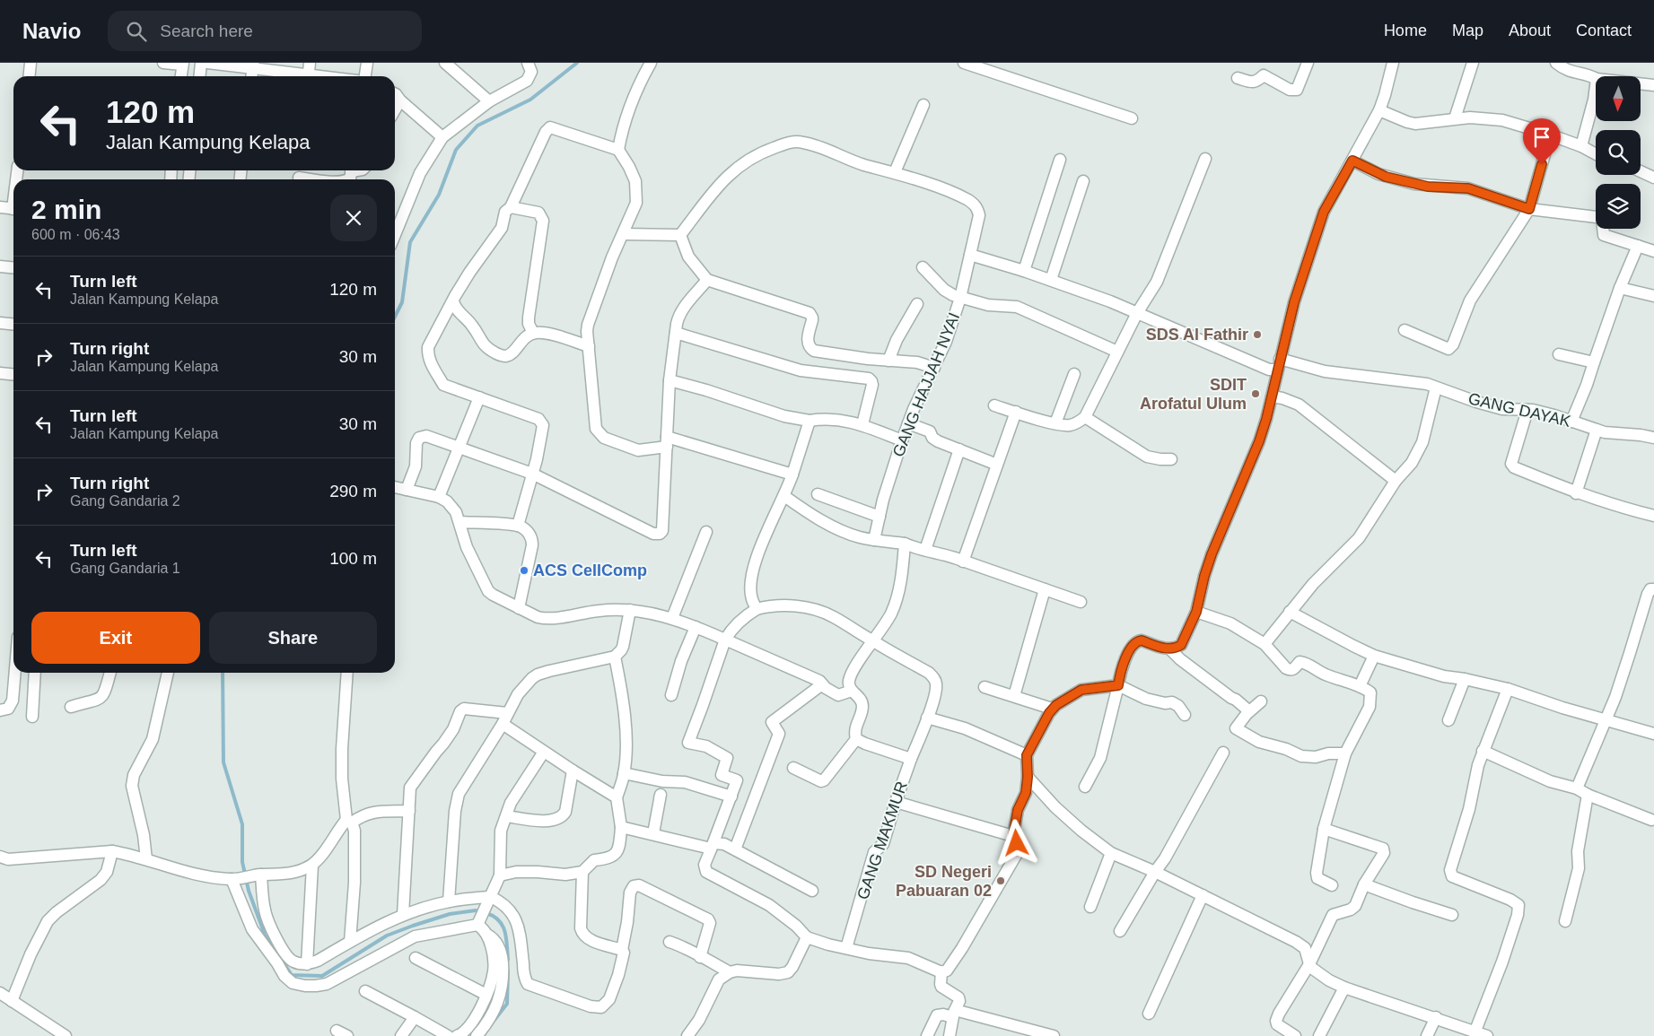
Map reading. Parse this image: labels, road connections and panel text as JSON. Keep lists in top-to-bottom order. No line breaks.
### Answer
{"streets":{"street":["GANG HAJJAH NYAI","GANG DAYAK","GANG MAKMUR"]},"crossings":[["GANG HAJJAH NYAI","GANG DAYAK"]],"places":["SDS Al Fathir","SDIT Arofatul Ulum","ACS CellComp","SD Negeri Pabuaran 02"],"north":"bottom","page":{"header":"Navio","search":"Search here","nav":["Home","Map","About","Contact"],"turn":["120 m","Jalan Kampung Kelapa"],"heading":["2 min","600 m · 06:43"],"list":[{"name":"Turn left","note":"Jalan Kampung Kelapa","value":"120 m"},{"name":"Turn right","note":"Jalan Kampung Kelapa","value":"30 m"},{"name":"Turn left","note":"Jalan Kampung Kelapa","value":"30 m"},{"name":"Turn right","note":"Gang Gandaria 2","value":"290 m"},{"name":"Turn left","note":"Gang Gandaria 1","value":"100 m"}],"buttons":["Exit","Share"]}}
